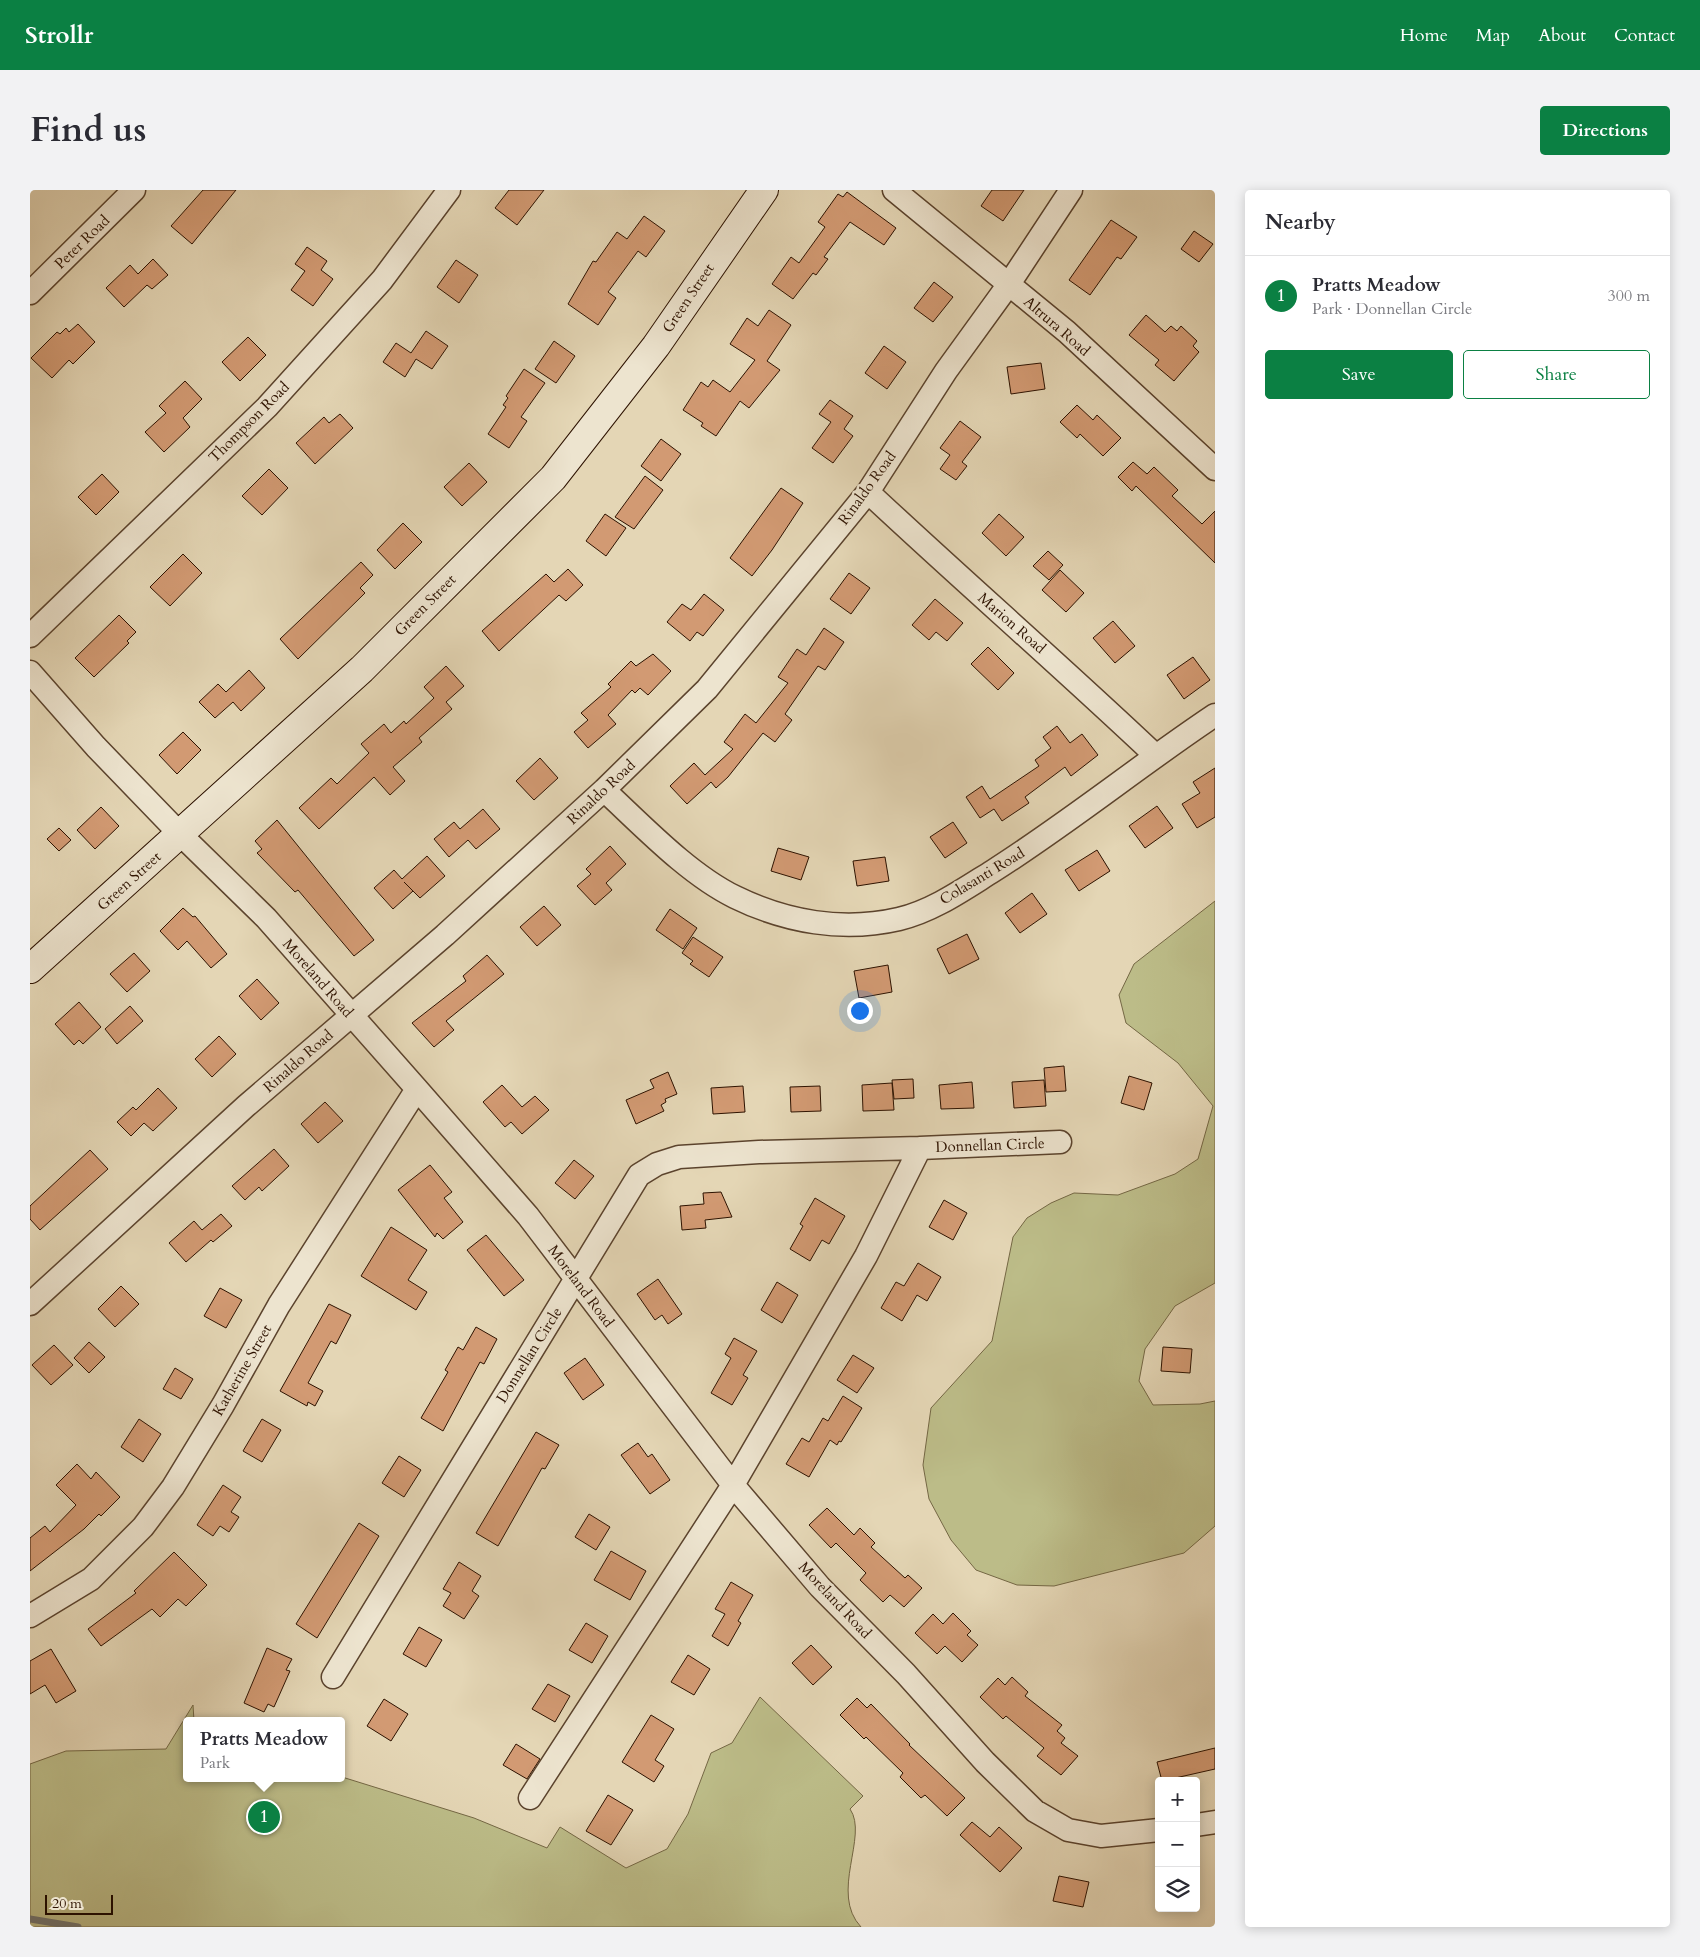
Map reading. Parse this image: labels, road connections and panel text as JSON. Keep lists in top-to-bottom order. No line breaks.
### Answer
{"streets":{"main road":["Green Street"],"street":["Peter Road","Altrura Road","Thompson Road","Rinaldo Road","Marion Road","Colasanti Road","Moreland Road","Donnellan Circle","Katherine Street"]},"crossings":[["Green Street","Moreland Road"],["Altrura Road","Rinaldo Road"],["Rinaldo Road","Marion Road"],["Rinaldo Road","Colasanti Road"],["Rinaldo Road","Moreland Road"],["Marion Road","Colasanti Road"],["Moreland Road","Donnellan Circle"],["Moreland Road","Katherine Street"]],"scale_bar":"20 m","page":{"header":"Strollr","nav":["Home","Map","About","Contact"],"title":"Find us","buttons":["Directions",["Save","Share"]],"heading":"Nearby","list":[{"mark":"1","name":"Pratts Meadow","note":"Park · Donnellan Circle","value":"300 m"}],"popup":["Pratts Meadow","Park"],"map_buttons":["+","−"],"pins":"1","scale":"20 m"}}
